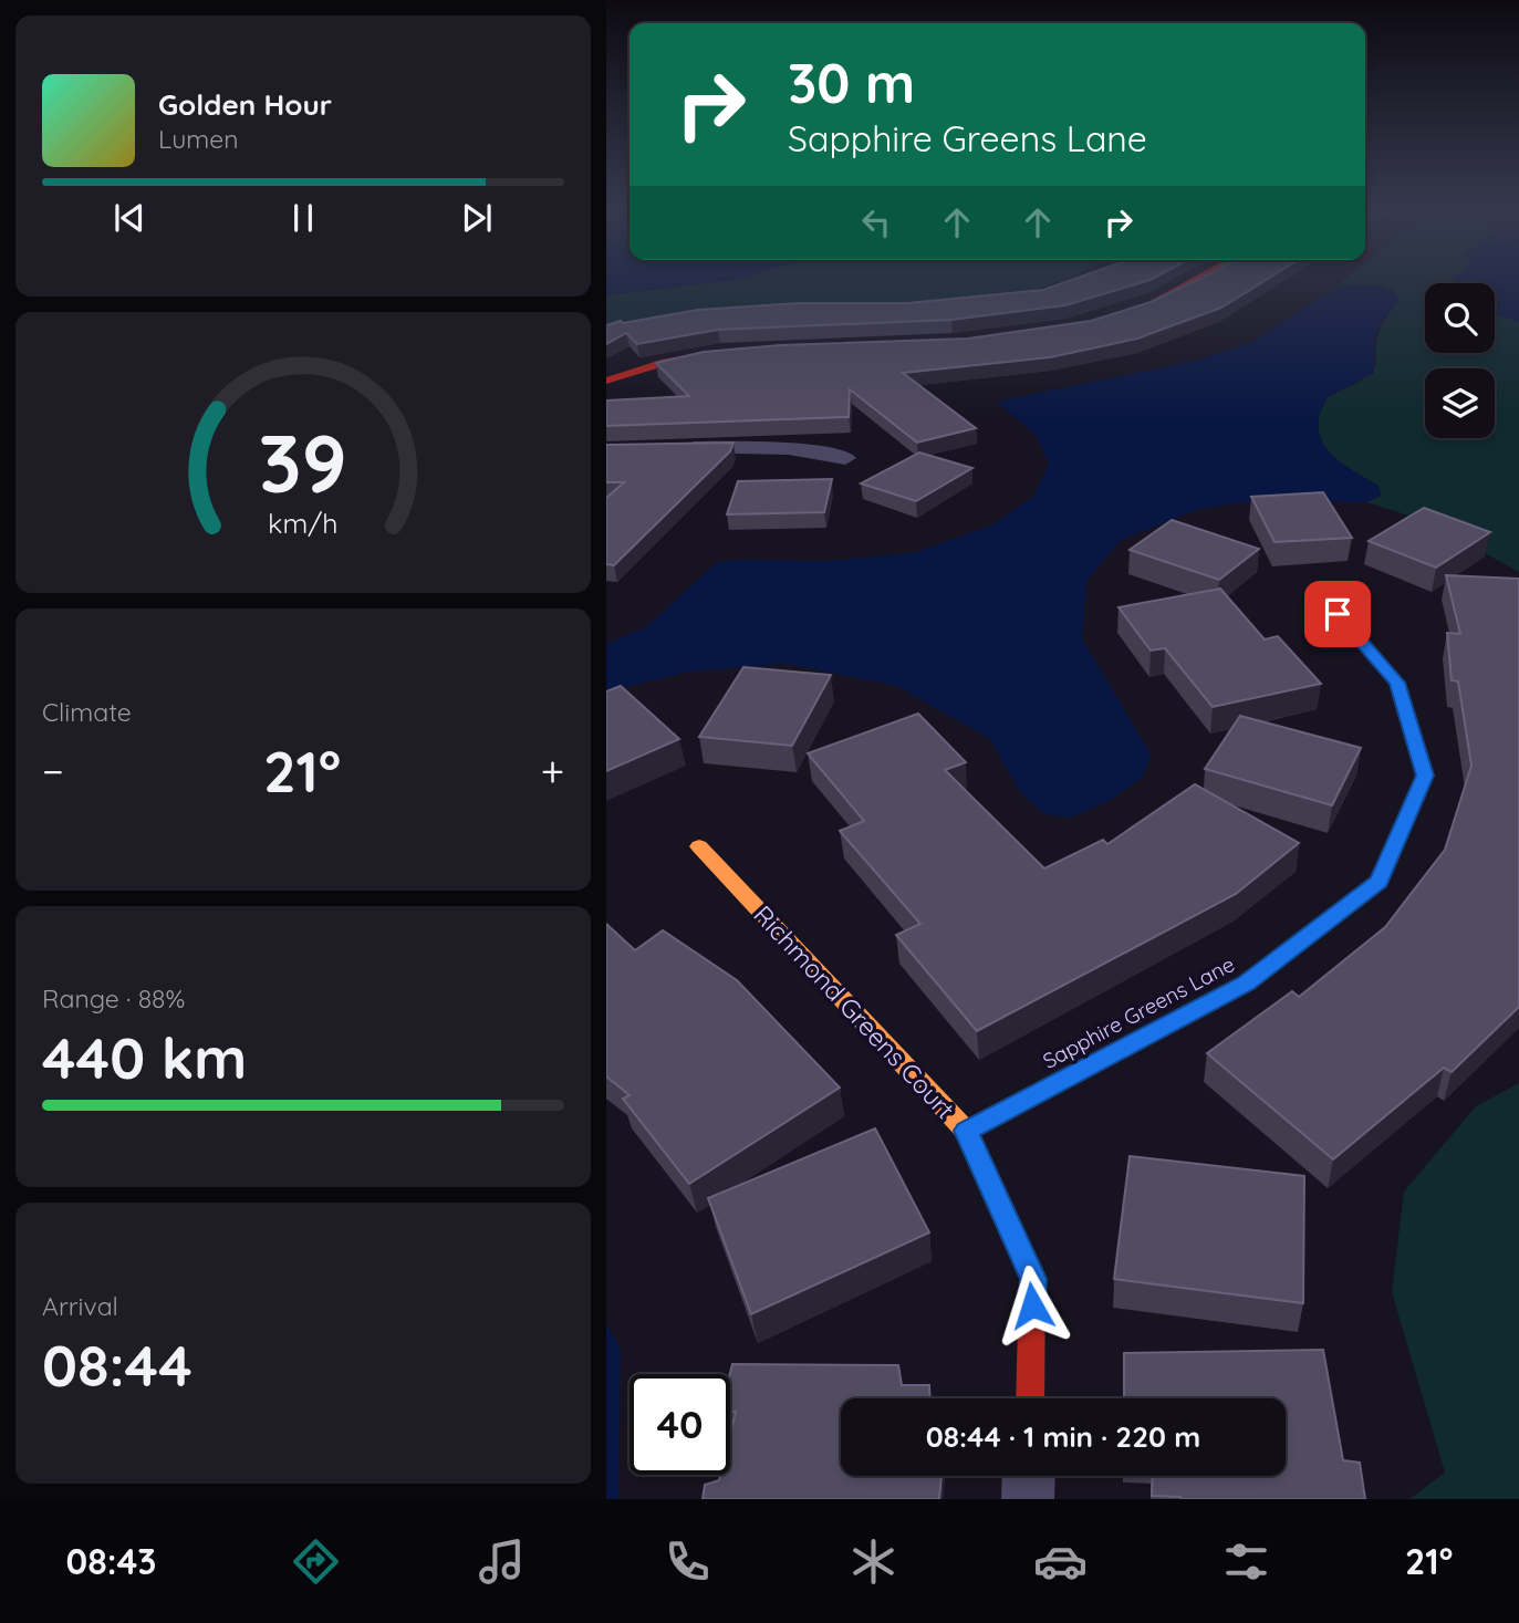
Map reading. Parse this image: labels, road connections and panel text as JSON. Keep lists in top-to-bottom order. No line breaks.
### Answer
{"streets":{"street":["Richmond Greens Court","Sapphire Greens Lane"]},"crossings":[["Richmond Greens Court","Sapphire Greens Lane"]],"page":{"turn":["30 m","Sapphire Greens Lane"],"song":["Golden Hour","Lumen"],"tile":["Climate",["Range · 88%","440 km"],["Arrival","08:44"]],"heat":["−","21°","+"],"limit":"40","trip":"08:44 · 1 min · 220 m","tabs":["08:43","21°"],"gauge":["39","km/h"]}}
